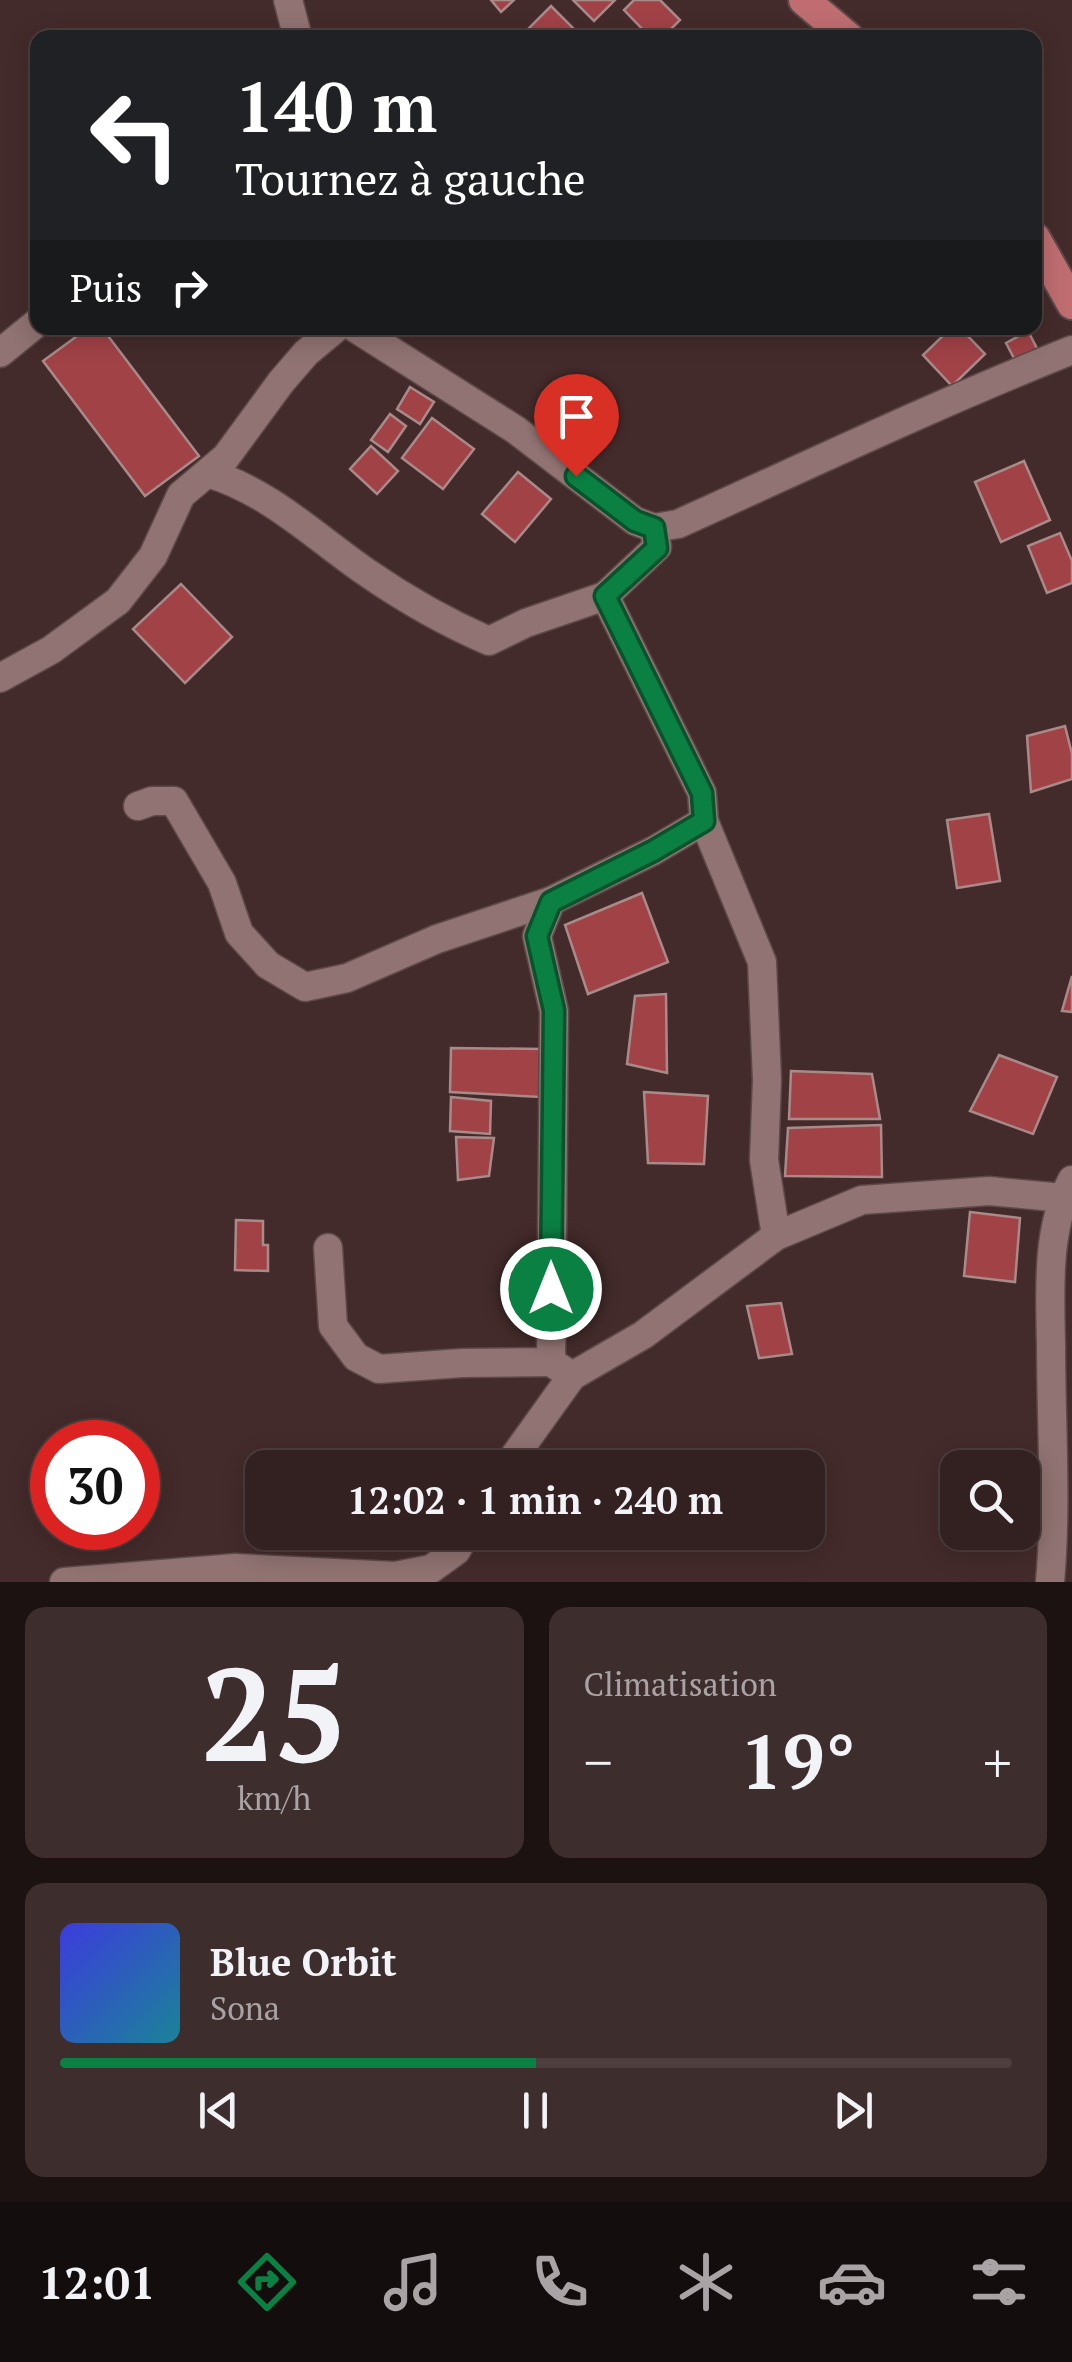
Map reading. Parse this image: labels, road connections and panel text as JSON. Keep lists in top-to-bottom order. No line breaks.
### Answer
{"page":{"turn":["140 m","Tournez à gauche"],"then":"Puis","limit":"30","trip":"12:02 · 1 min · 240 m","tile":[["25","km/h"],"Climatisation"],"heat":["−","19°","+"],"song":["Blue Orbit","Sona"],"tabs":"12:01"}}
